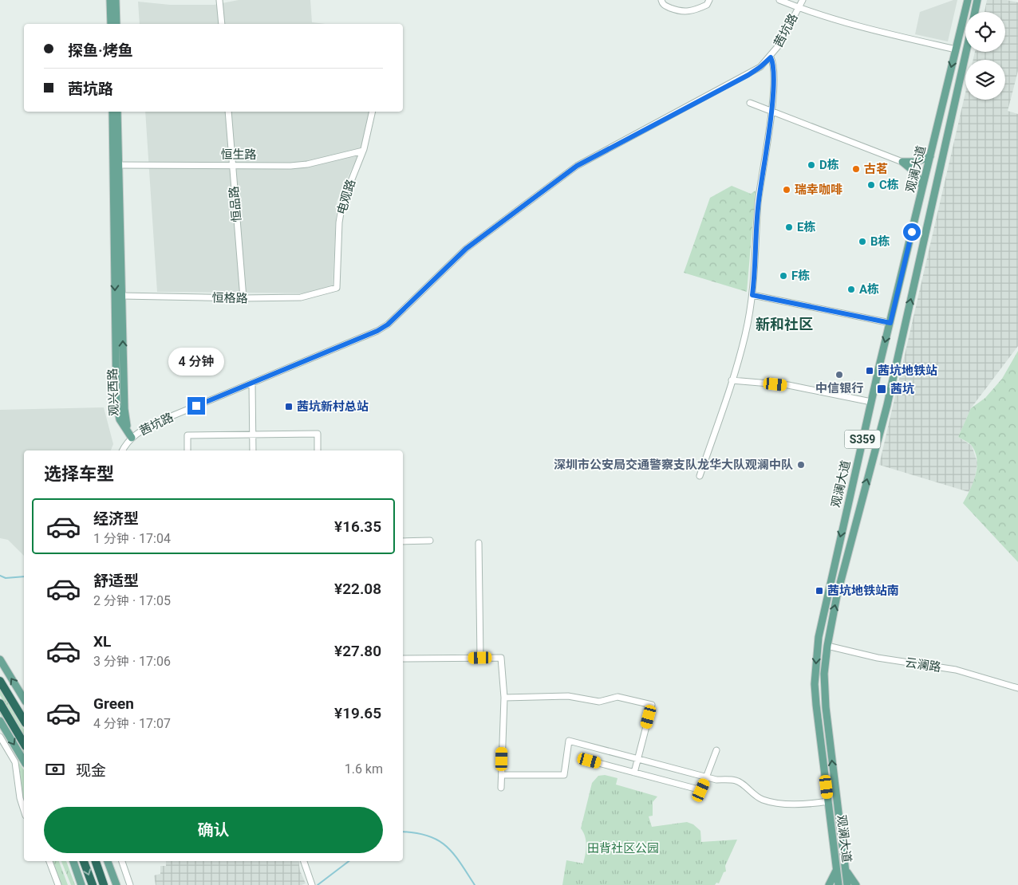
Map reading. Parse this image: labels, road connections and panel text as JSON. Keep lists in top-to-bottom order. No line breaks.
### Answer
{"streets":{"main road":["观澜大道","观兴西路","S359"],"street":["茜坑路","恒生路","电观路","恒品路","恒格路","云澜路"]},"crossings":[["茜坑路","观兴西路"],["恒生路","电观路"],["恒生路","恒品路"],["恒生路","观兴西路"],["观澜大道","云澜路"],["电观路","恒格路"],["恒品路","恒格路"],["恒格路","观兴西路"]],"districts":["新和社区"],"parks":["田背社区公园"],"places":{"other":["D栋","古茗","C栋","瑞幸咖啡","E栋","B栋","F栋","A栋","中信银行","深圳市公安局交通警察支队龙华大队观澜中队"],"transit":["茜坑地铁站","茜坑","茜坑新村总站","茜坑地铁站南"]},"page":{"banner":["探鱼·烤鱼","茜坑路"],"bubble":"4 分钟","heading":"选择车型","list":[{"name":"经济型","note":"1 分钟 · 17:04","value":"¥16.35"},{"name":"舒适型","note":"2 分钟 · 17:05","value":"¥22.08"},{"name":"XL","note":"3 分钟 · 17:06","value":"¥27.80"},{"name":"Green","note":"4 分钟 · 17:07","value":"¥19.65"}],"pay":["现金","1.6 km"],"buttons":"确认"}}
